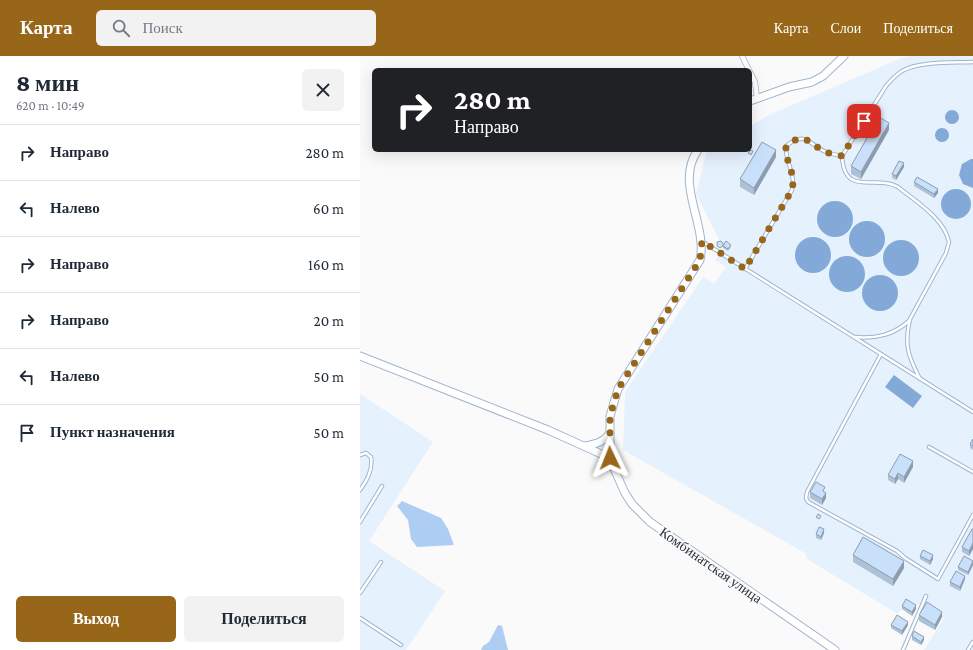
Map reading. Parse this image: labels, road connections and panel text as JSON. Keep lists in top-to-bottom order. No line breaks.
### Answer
{"streets":{"street":["Комбинатская улица"]},"page":{"header":"Карта","search":"Поиск","nav":["Карта","Слои","Поделиться"],"heading":["8 мин","620 m · 10:49"],"turn":["280 m","Направо"],"list":[{"name":"Направо","value":"280 m"},{"name":"Налево","value":"60 m"},{"name":"Направо","value":"160 m"},{"name":"Направо","value":"20 m"},{"name":"Налево","value":"50 m"},{"name":"Пункт назначения","value":"50 m"}],"buttons":["Выход","Поделиться"]}}
